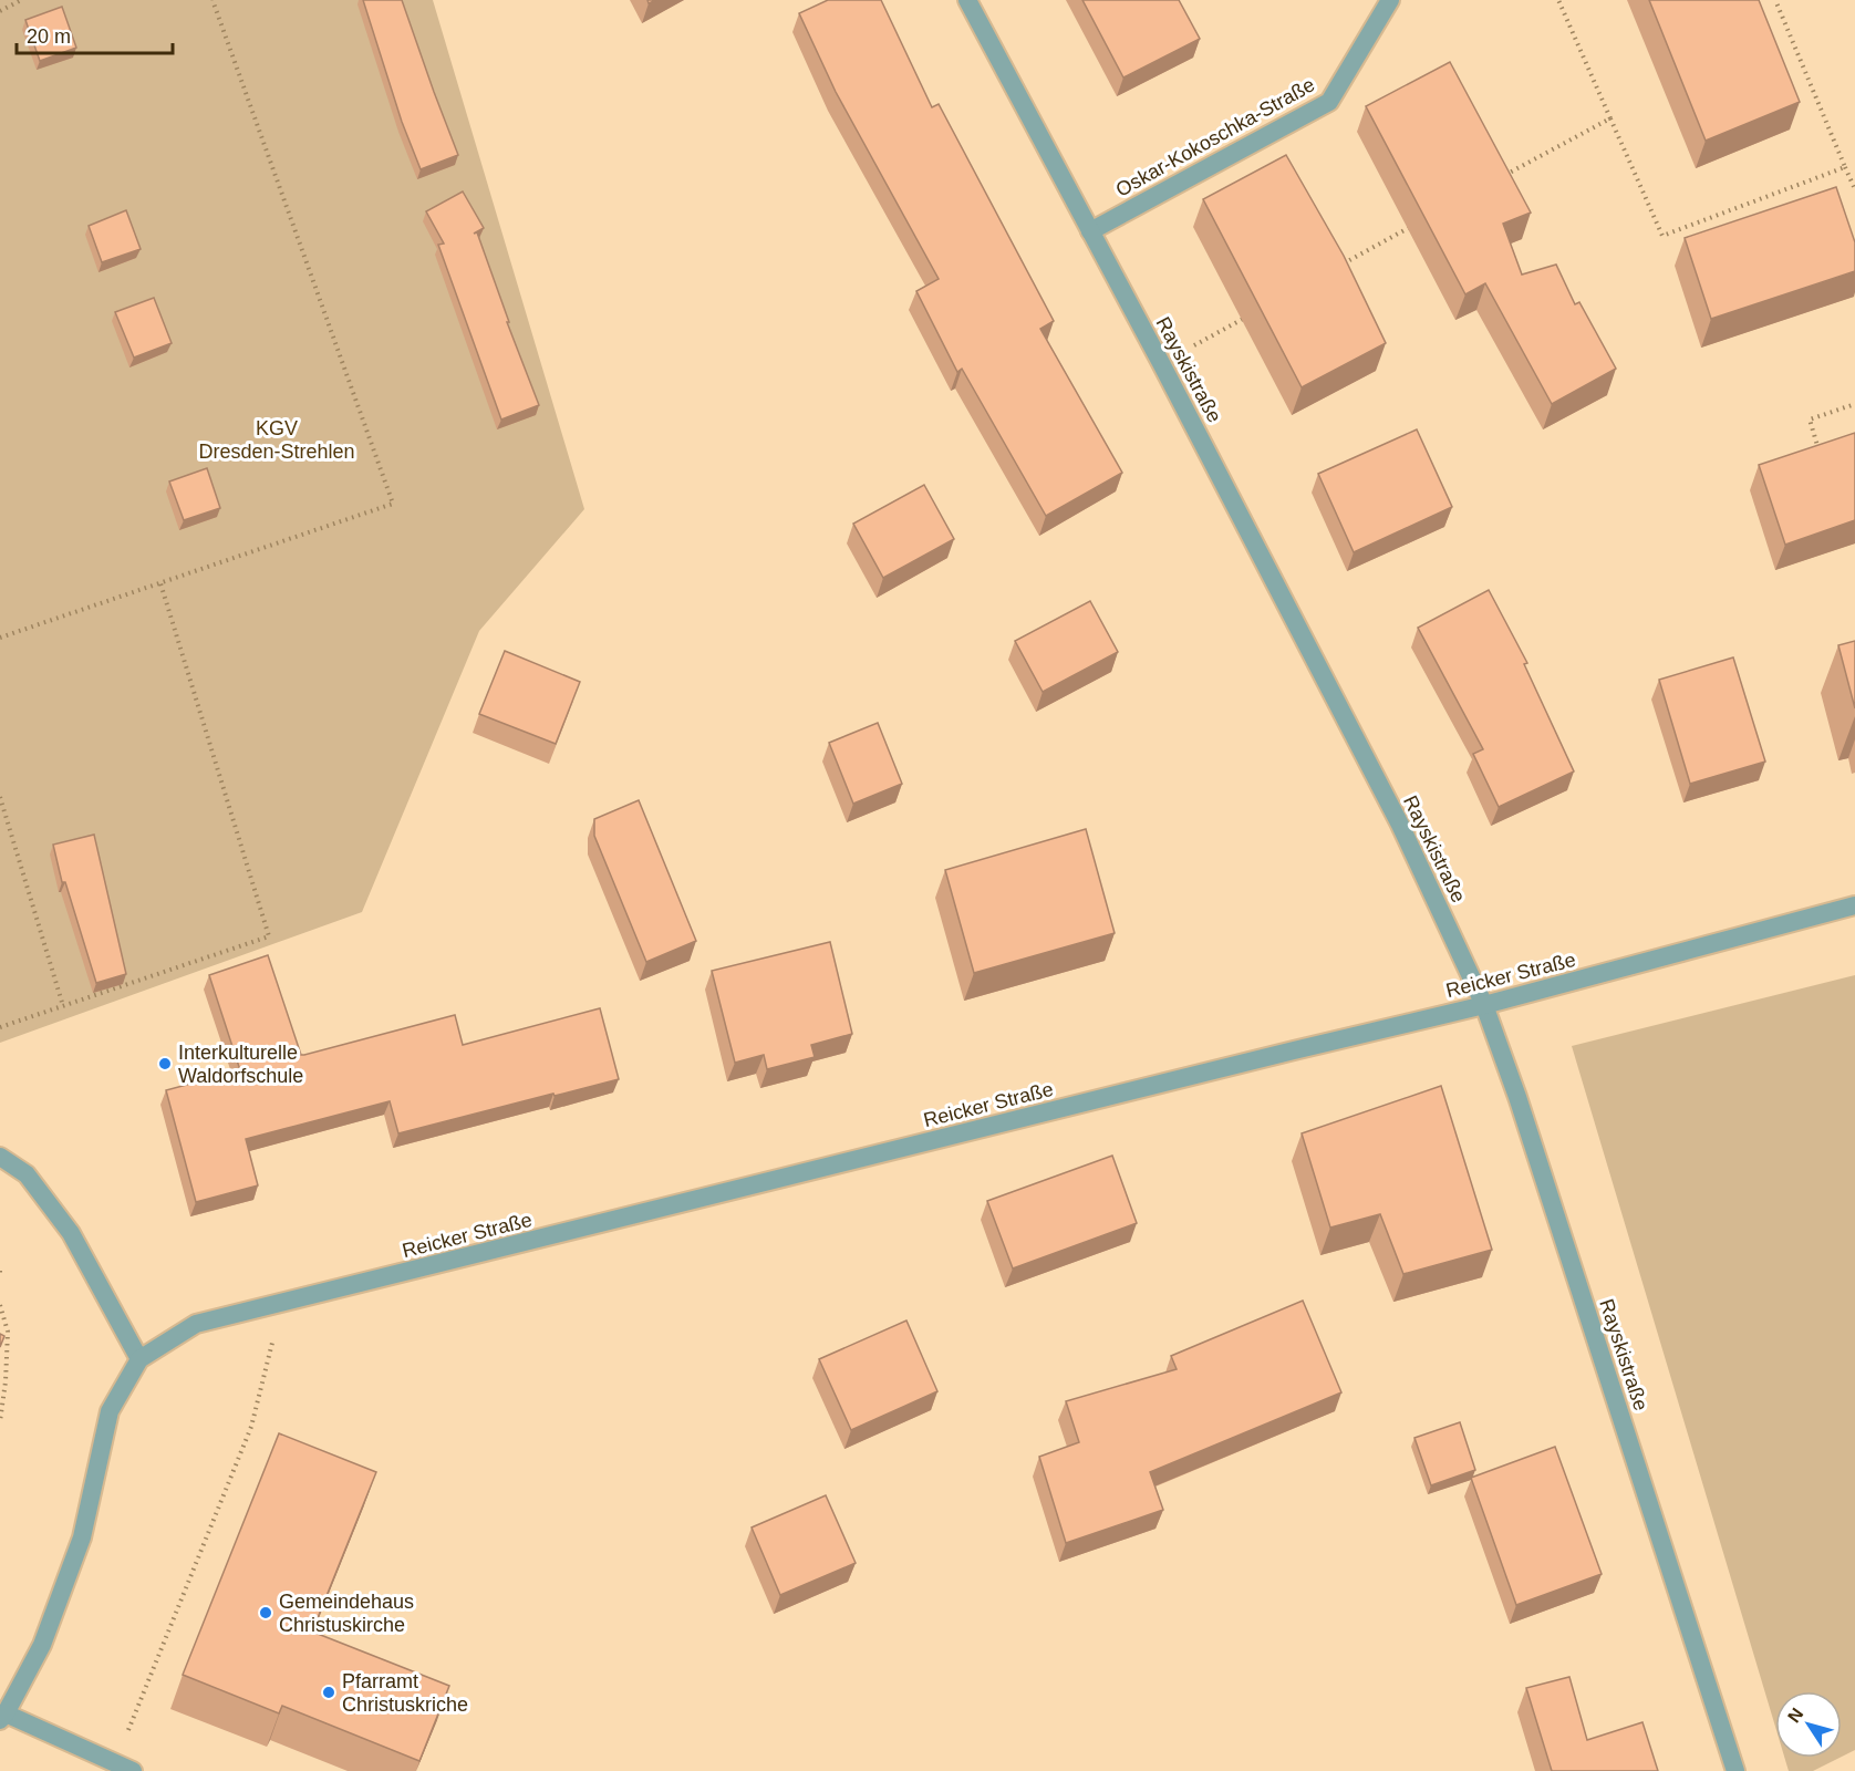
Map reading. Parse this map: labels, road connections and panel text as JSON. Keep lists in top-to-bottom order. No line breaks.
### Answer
{"streets":{"street":["Oskar-Kokoschka-Straße","Rayskistraße","Reicker Straße"]},"crossings":[["Oskar-Kokoschka-Straße","Rayskistraße"],["Rayskistraße","Reicker Straße"]],"parks":["KGV Dresden-Strehlen"],"places":["Interkulturelle Waldorfschule","Gemeindehaus Christuskirche","Pfarramt Christuskriche"],"scale_bar":"20 m","north":"top left"}
